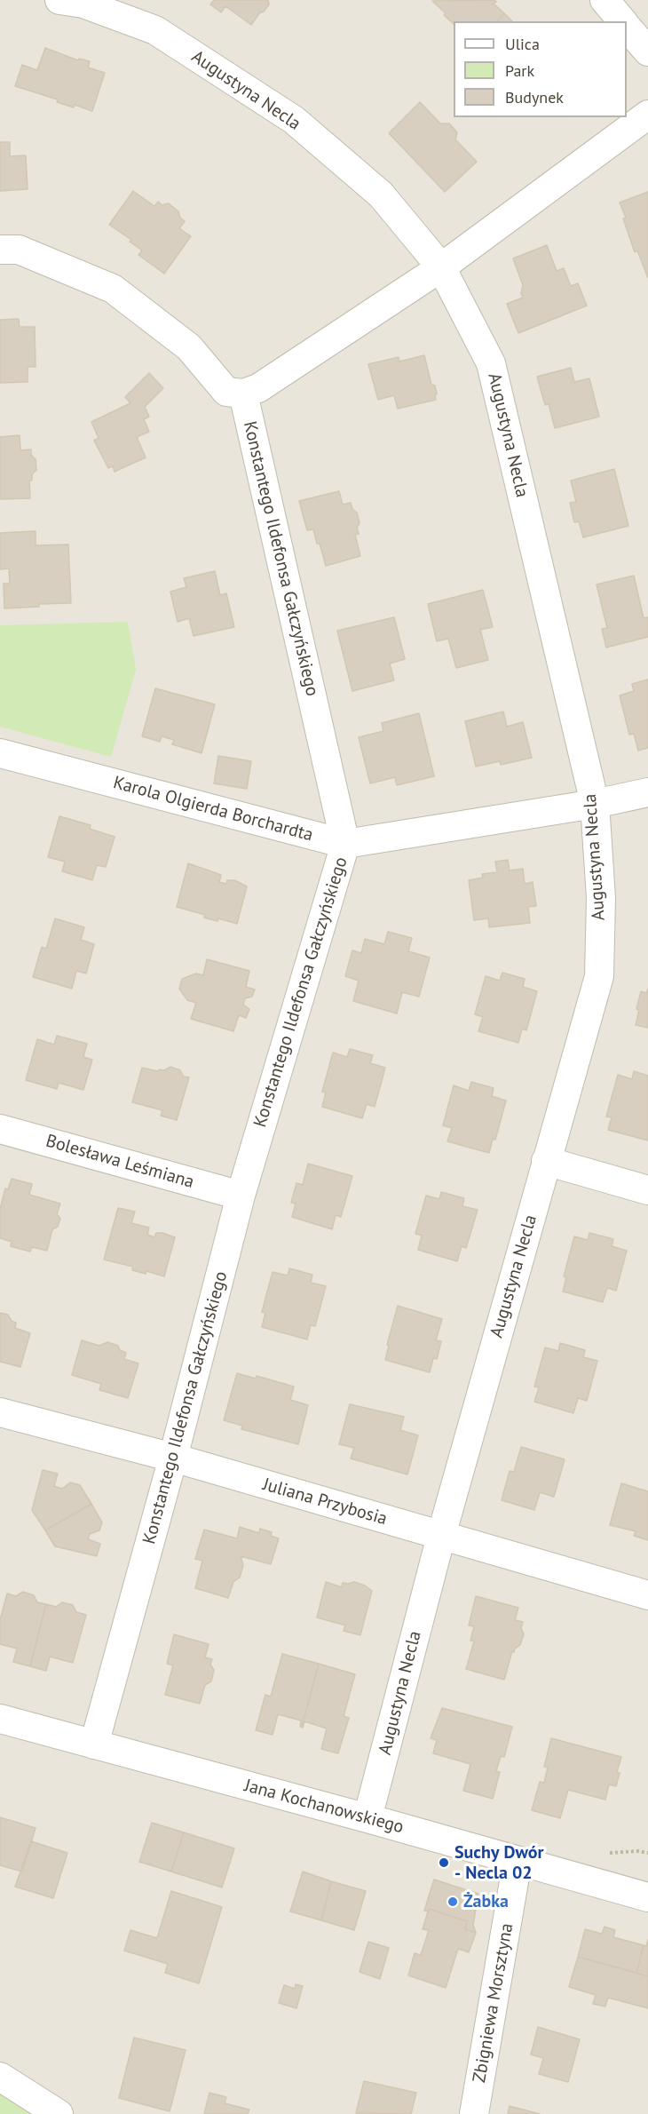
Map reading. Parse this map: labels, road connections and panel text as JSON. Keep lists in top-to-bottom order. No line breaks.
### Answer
{"streets":{"street":["Augustyna Necla","Konstantego Ildefonsa Gałczyńskiego","Karola Olgierda Borchardta","Bolesława Leśmiana","Juliana Przybosia","Jana Kochanowskiego","Zbigniewa Morsztyna"]},"crossings":[["Augustyna Necla","Karola Olgierda Borchardta"],["Augustyna Necla","Juliana Przybosia"],["Augustyna Necla","Jana Kochanowskiego"],["Konstantego Ildefonsa Gałczyńskiego","Karola Olgierda Borchardta"],["Konstantego Ildefonsa Gałczyńskiego","Bolesława Leśmiana"],["Konstantego Ildefonsa Gałczyńskiego","Juliana Przybosia"],["Konstantego Ildefonsa Gałczyńskiego","Jana Kochanowskiego"],["Jana Kochanowskiego","Zbigniewa Morsztyna"]],"places":["Suchy Dwór - Necla 02","Żabka"],"legend":["Ulica","Park","Budynek"]}
